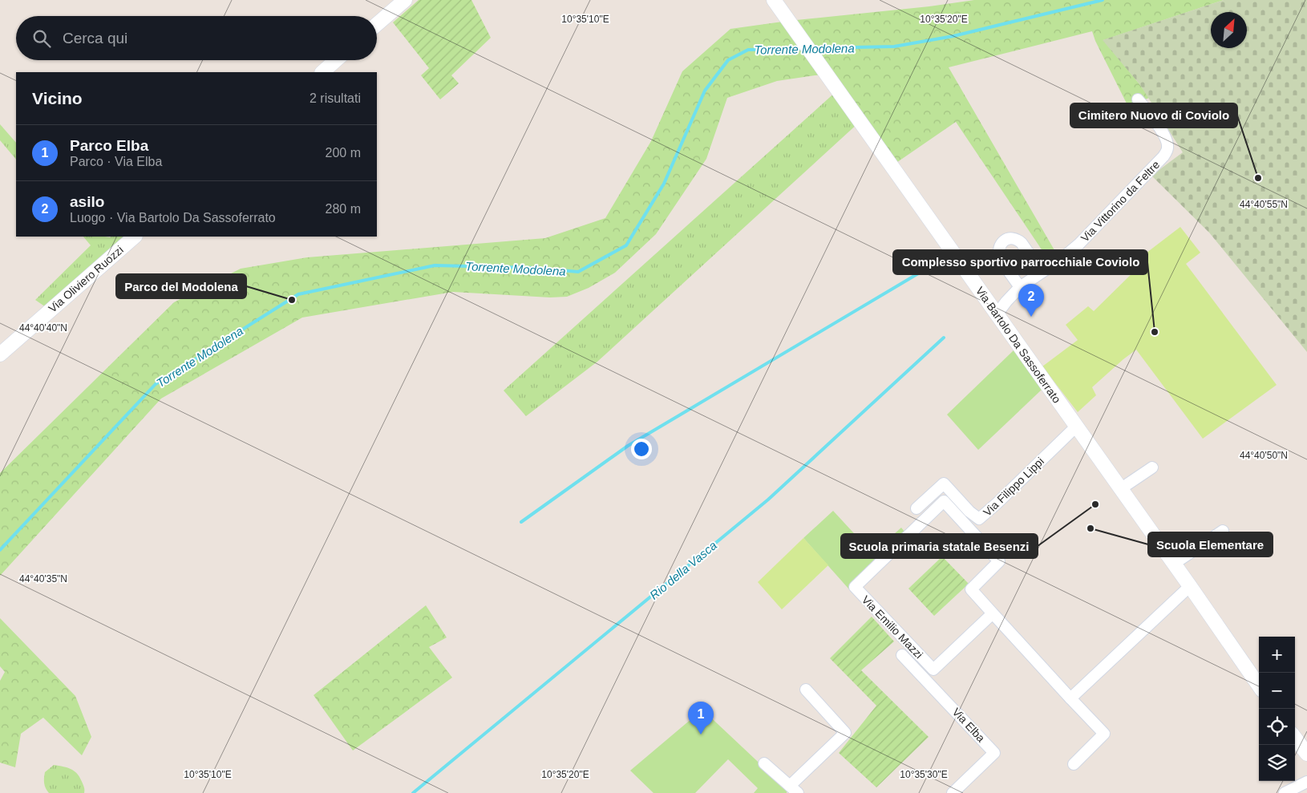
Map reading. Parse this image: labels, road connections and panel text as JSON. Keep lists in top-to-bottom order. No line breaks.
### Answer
{"streets":{"street":["Via Vittorino da Feltre","Via Oliviero Ruozzi","Via Bartolo Da Sassoferrato","Via Filippo Lippi","Via Emilio Mazzi","Via Elba"]},"crossings":[["Via Vittorino da Feltre","Via Bartolo Da Sassoferrato"],["Via Bartolo Da Sassoferrato","Via Filippo Lippi"]],"water":["Torrente Modolena","Rio della Vasca"],"places":["Cimitero Nuovo di Coviolo","Parco del Modolena","Complesso sportivo parrocchiale Coviolo","Scuola primaria statale Besenzi","Scuola Elementare"],"north":"top right","page":{"search":"Cerca qui","heading":["Vicino","2 risultati"],"list":[{"mark":"1","name":"Parco Elba","note":"Parco · Via Elba","value":"200 m"},{"mark":"2","name":"asilo","note":"Luogo · Via Bartolo Da Sassoferrato","value":"280 m"}],"pins":["2","1"],"map_buttons":["+","−"]},"coordinates":["10°35'10\"E","10°35'20\"E","44°40'55\"N","44°40'40\"N","44°40'50\"N","44°40'35\"N","10°35'30\"E"]}
